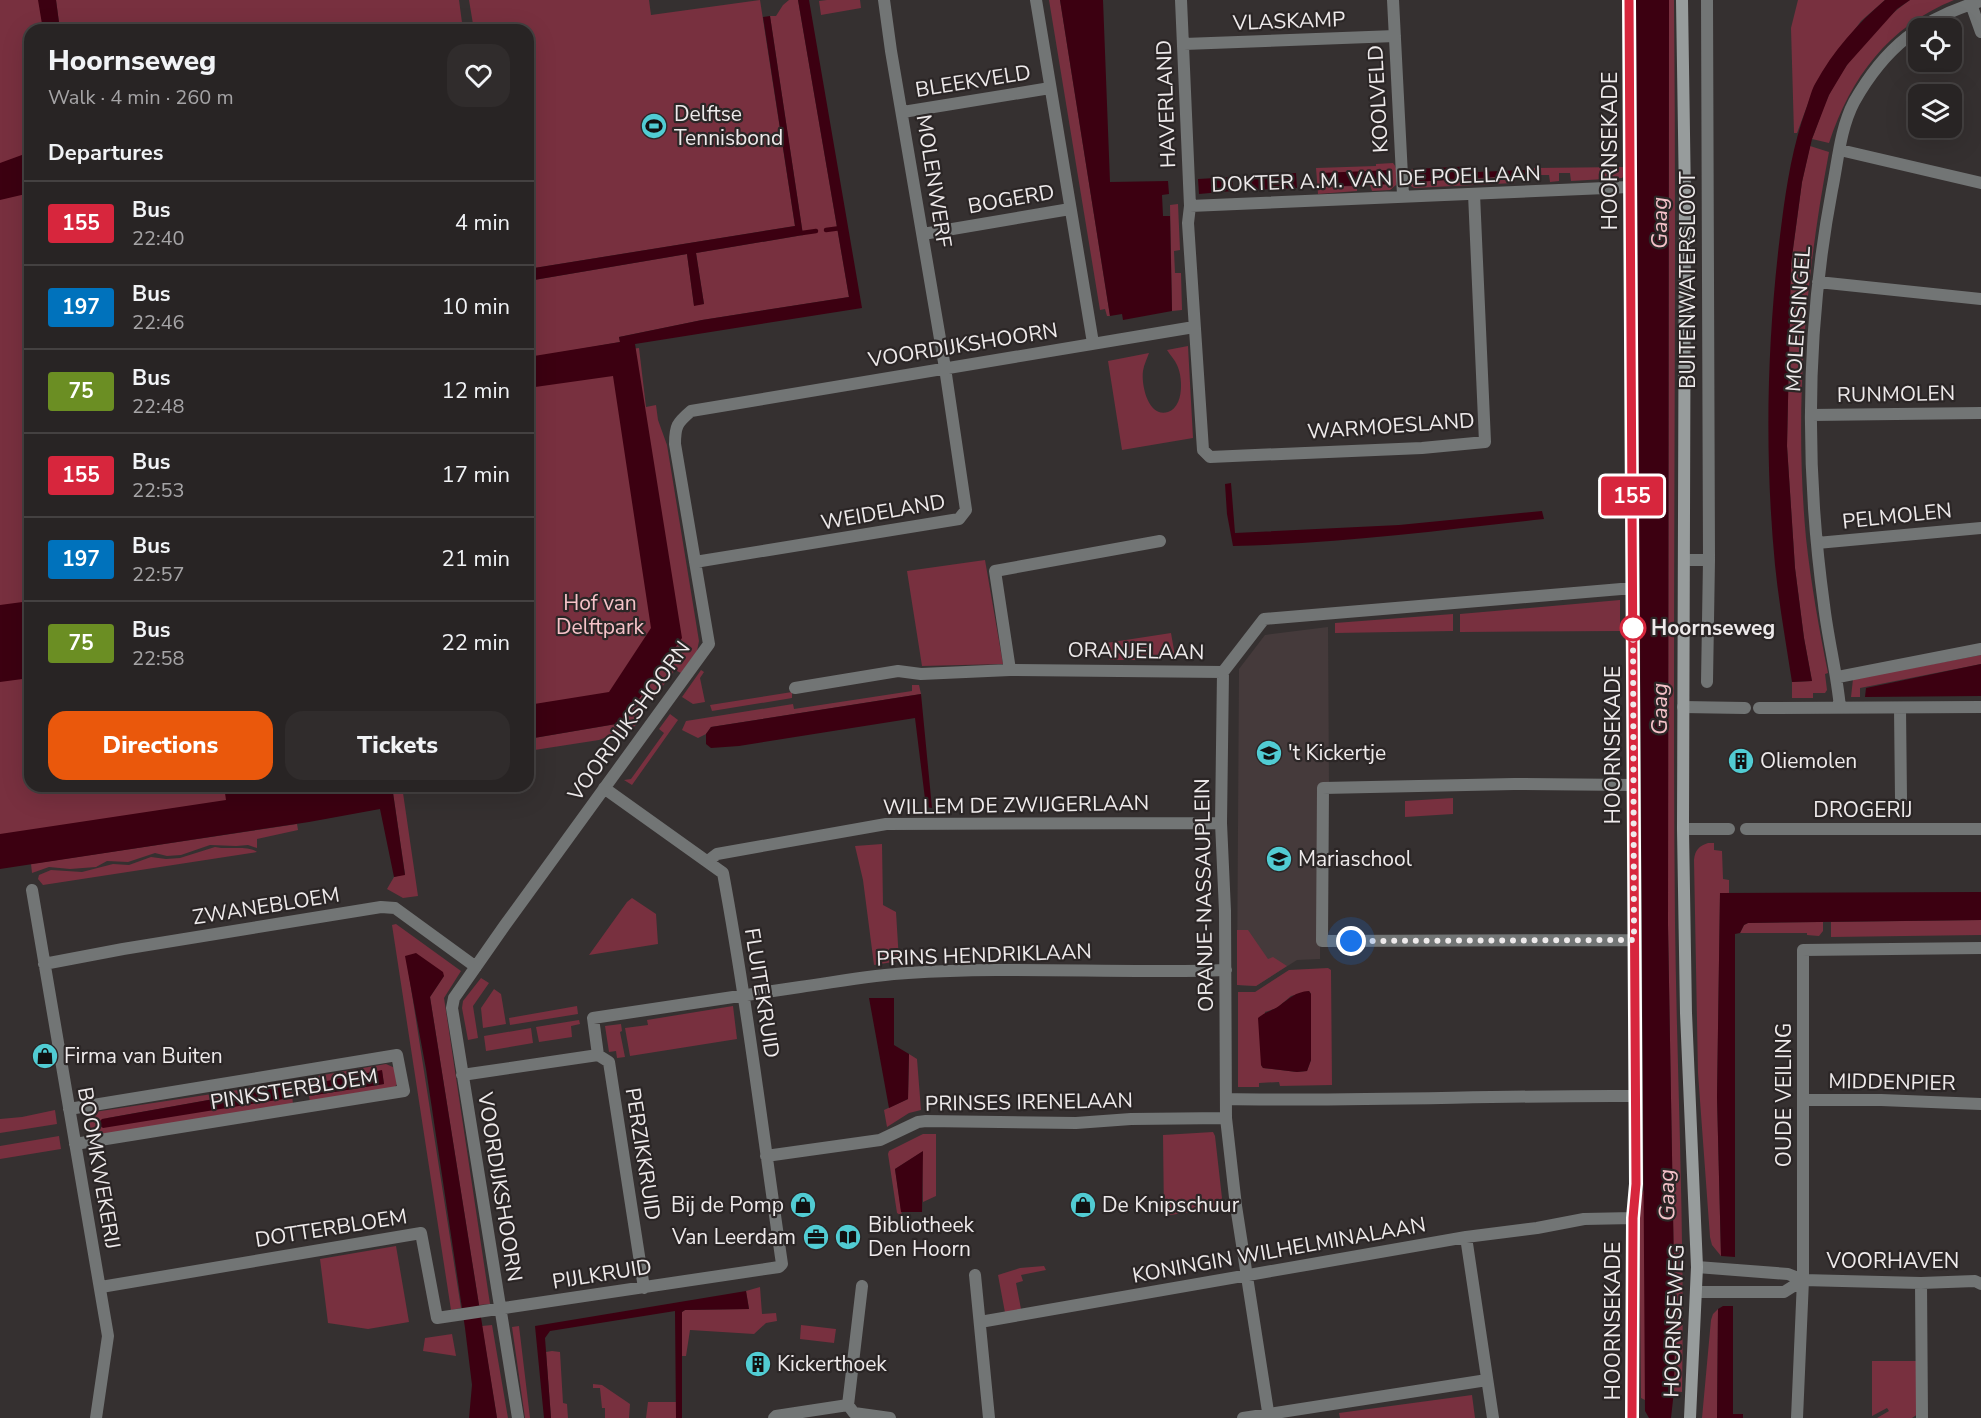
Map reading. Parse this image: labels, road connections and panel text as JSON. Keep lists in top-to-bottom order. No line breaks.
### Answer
{"streets":{"street":["VLASKAMP","BLEEKVELD","KOOLVELD","HAVERLAND","HOORNSEKADE","DOKTER A.M. VAN DE POELLAAN","MOLENWERF","BOGERD","BUITENWATERSLOOT","MOLENSINGEL","VOORDIJKSHOORN","RUNMOLEN","WARMOESLAND","WEIDELAND","PELMOLEN","ORANJELAAN","WILLEM DE ZWIJGERLAAN","DROGERIJ","ORANJE-NASSAUPLEIN","ZWANEBLOEM","PRINS HENDRIKLAAN","FLUITEKRUID","MIDDENPIER","PINKSTERBLOEM","OUDE VEILING","PRINSES IRENELAAN","PERZIKKRUID","BOOMKWEKERIJ","DOTTERBLOEM","KONINGIN WILHELMINALAAN","VOORHAVEN","PIJLKRUID","HOORNSEWEG"]},"crossings":[["VLASKAMP","KOOLVELD"],["VLASKAMP","HAVERLAND"],["BLEEKVELD","MOLENWERF"],["KOOLVELD","DOKTER A.M. VAN DE POELLAAN"],["HAVERLAND","DOKTER A.M. VAN DE POELLAAN"],["HOORNSEKADE","DOKTER A.M. VAN DE POELLAAN"],["HOORNSEKADE","ORANJELAAN"],["HOORNSEKADE","KONINGIN WILHELMINALAAN"],["DOKTER A.M. VAN DE POELLAAN","VOORDIJKSHOORN"],["DOKTER A.M. VAN DE POELLAAN","WARMOESLAND"],["MOLENWERF","BOGERD"],["MOLENWERF","VOORDIJKSHOORN"],["MOLENWERF","WEIDELAND"],["BUITENWATERSLOOT","HOORNSEWEG"],["MOLENSINGEL","RUNMOLEN"],["MOLENSINGEL","PELMOLEN"],["VOORDIJKSHOORN","WEIDELAND"],["VOORDIJKSHOORN","ZWANEBLOEM"],["VOORDIJKSHOORN","FLUITEKRUID"],["VOORDIJKSHOORN","DOTTERBLOEM"],["VOORDIJKSHOORN","PIJLKRUID"],["ORANJELAAN","ORANJE-NASSAUPLEIN"],["WILLEM DE ZWIJGERLAAN","ORANJE-NASSAUPLEIN"],["WILLEM DE ZWIJGERLAAN","FLUITEKRUID"],["ORANJE-NASSAUPLEIN","PRINS HENDRIKLAAN"],["ORANJE-NASSAUPLEIN","PRINSES IRENELAAN"],["ORANJE-NASSAUPLEIN","KONINGIN WILHELMINALAAN"],["ZWANEBLOEM","BOOMKWEKERIJ"],["PRINS HENDRIKLAAN","FLUITEKRUID"],["PRINS HENDRIKLAAN","PERZIKKRUID"],["FLUITEKRUID","PRINSES IRENELAAN"],["FLUITEKRUID","PIJLKRUID"],["MIDDENPIER","OUDE VEILING"],["PINKSTERBLOEM","BOOMKWEKERIJ"],["OUDE VEILING","VOORHAVEN"],["PERZIKKRUID","PIJLKRUID"],["BOOMKWEKERIJ","DOTTERBLOEM"],["DOTTERBLOEM","PIJLKRUID"],["VOORHAVEN","HOORNSEWEG"]],"water":["Gaag"],"parks":["Hof van Delftpark"],"places":{"sports":["Delftse Tennisbond"],"other":["Hoornseweg"],"school or university":["'t Kickertje","Mariaschool"],"building":["Oliemolen","Kickerthoek"],"shop":["Firma van Buiten","Bij de Pomp","De Knipschuur"],"office":["Van Leerdam"],"library":["Bibliotheek Den Hoorn"]},"lines":["bus line 155"],"page":{"on_map":"155","heading":[["Hoornseweg","Walk · 4 min · 260 m"],"Departures"],"list":[{"mark":"155","name":"Bus","note":"22:40","value":"4 min"},{"mark":"197","name":"Bus","note":"22:46","value":"10 min"},{"mark":"75","name":"Bus","note":"22:48","value":"12 min"},{"mark":"155","name":"Bus","note":"22:53","value":"17 min"},{"mark":"197","name":"Bus","note":"22:57","value":"21 min"},{"mark":"75","name":"Bus","note":"22:58","value":"22 min"}],"buttons":["Directions","Tickets"]}}
